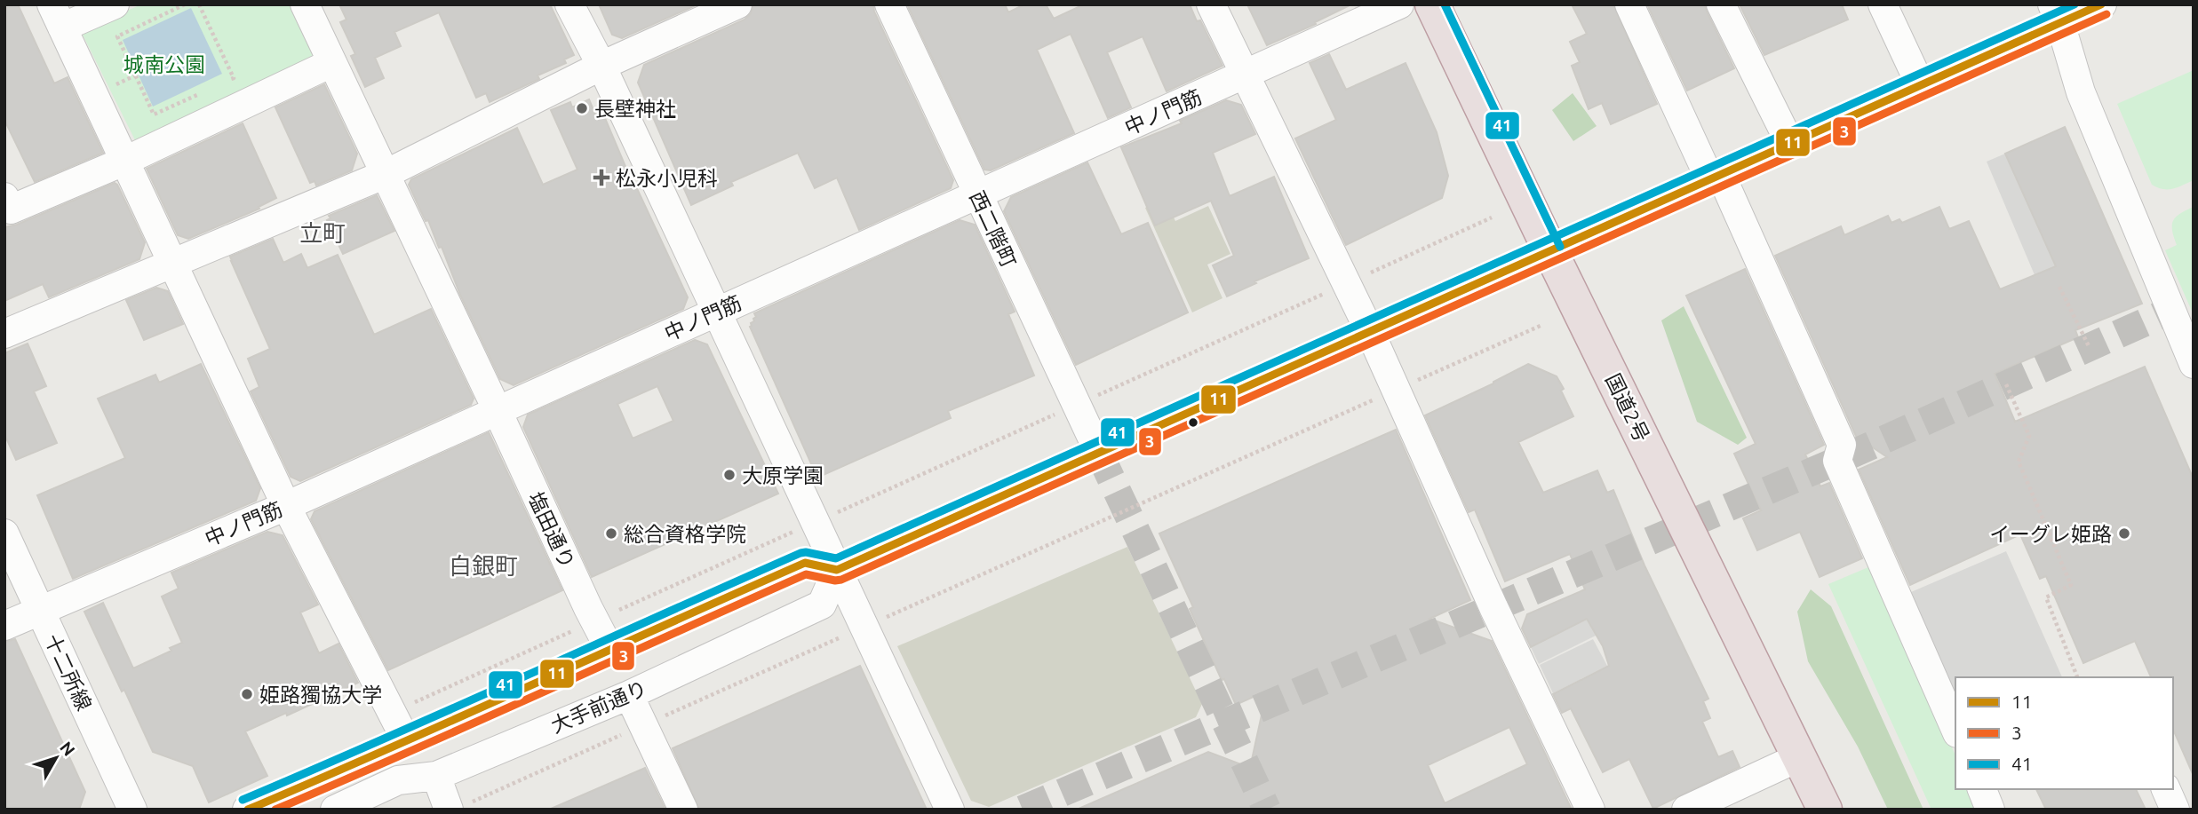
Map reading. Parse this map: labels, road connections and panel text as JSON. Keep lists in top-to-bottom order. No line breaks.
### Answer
{"streets":{"highway":["国道2号"],"street":["中ノ門筋","西二階町","塩田通り","十二所線","大手前通り"]},"crossings":[["中ノ門筋","西二階町"],["中ノ門筋","塩田通り"],["中ノ門筋","十二所線"]],"districts":["立町","白銀町"],"parks":["城南公園"],"places":{"other":["長壁神社","大原学園","総合資格学院","イーグレ姫路","姫路獨協大学"],"health":["松永小児科"]},"lines":["transit line 11","transit line 41","transit line 3"],"legend":["11","3","41"],"north":"top right"}
